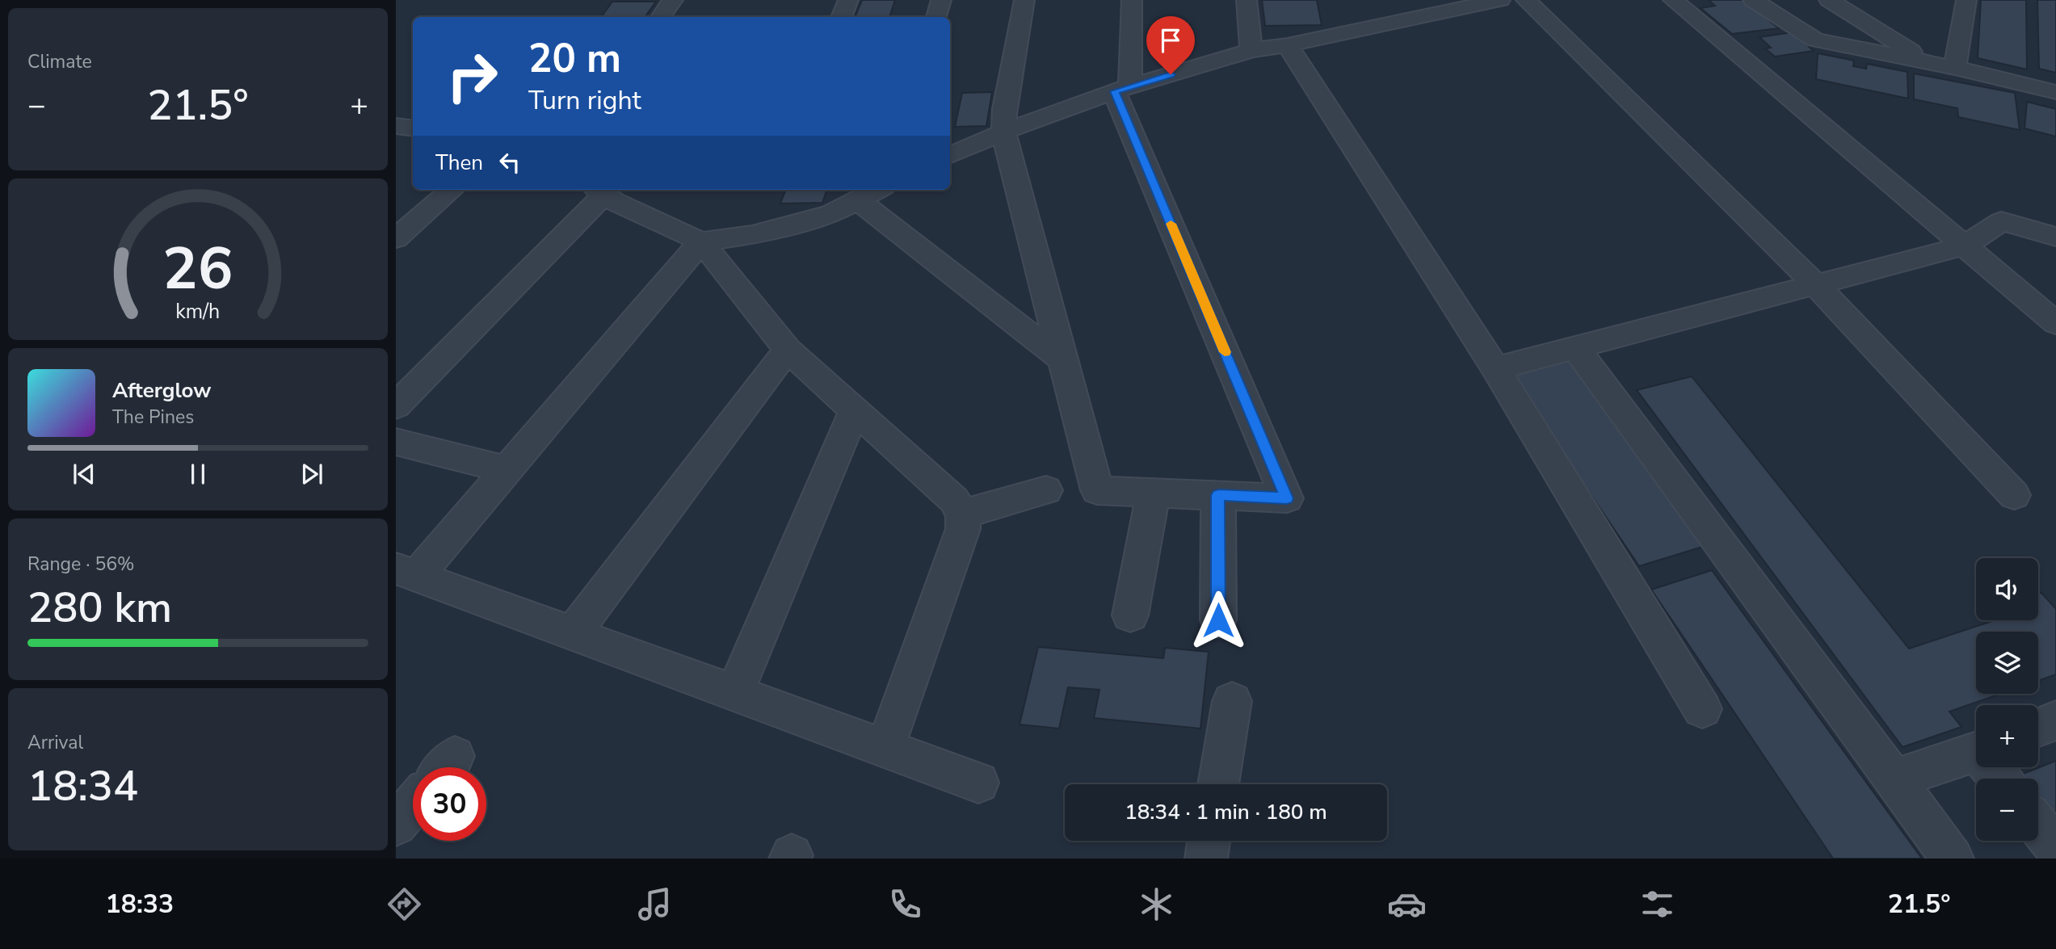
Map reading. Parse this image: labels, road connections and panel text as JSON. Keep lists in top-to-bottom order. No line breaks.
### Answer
{"page":{"tile":["Climate",["Range · 56%","280 km"],["Arrival","18:34"]],"turn":["20 m","Turn right"],"heat":["−","21.5°","+"],"then":"Then","song":["Afterglow","The Pines"],"map_buttons":["+","−"],"limit":"30","trip":"18:34 · 1 min · 180 m","tabs":["18:33","21.5°"],"gauge":["26","km/h"]}}
